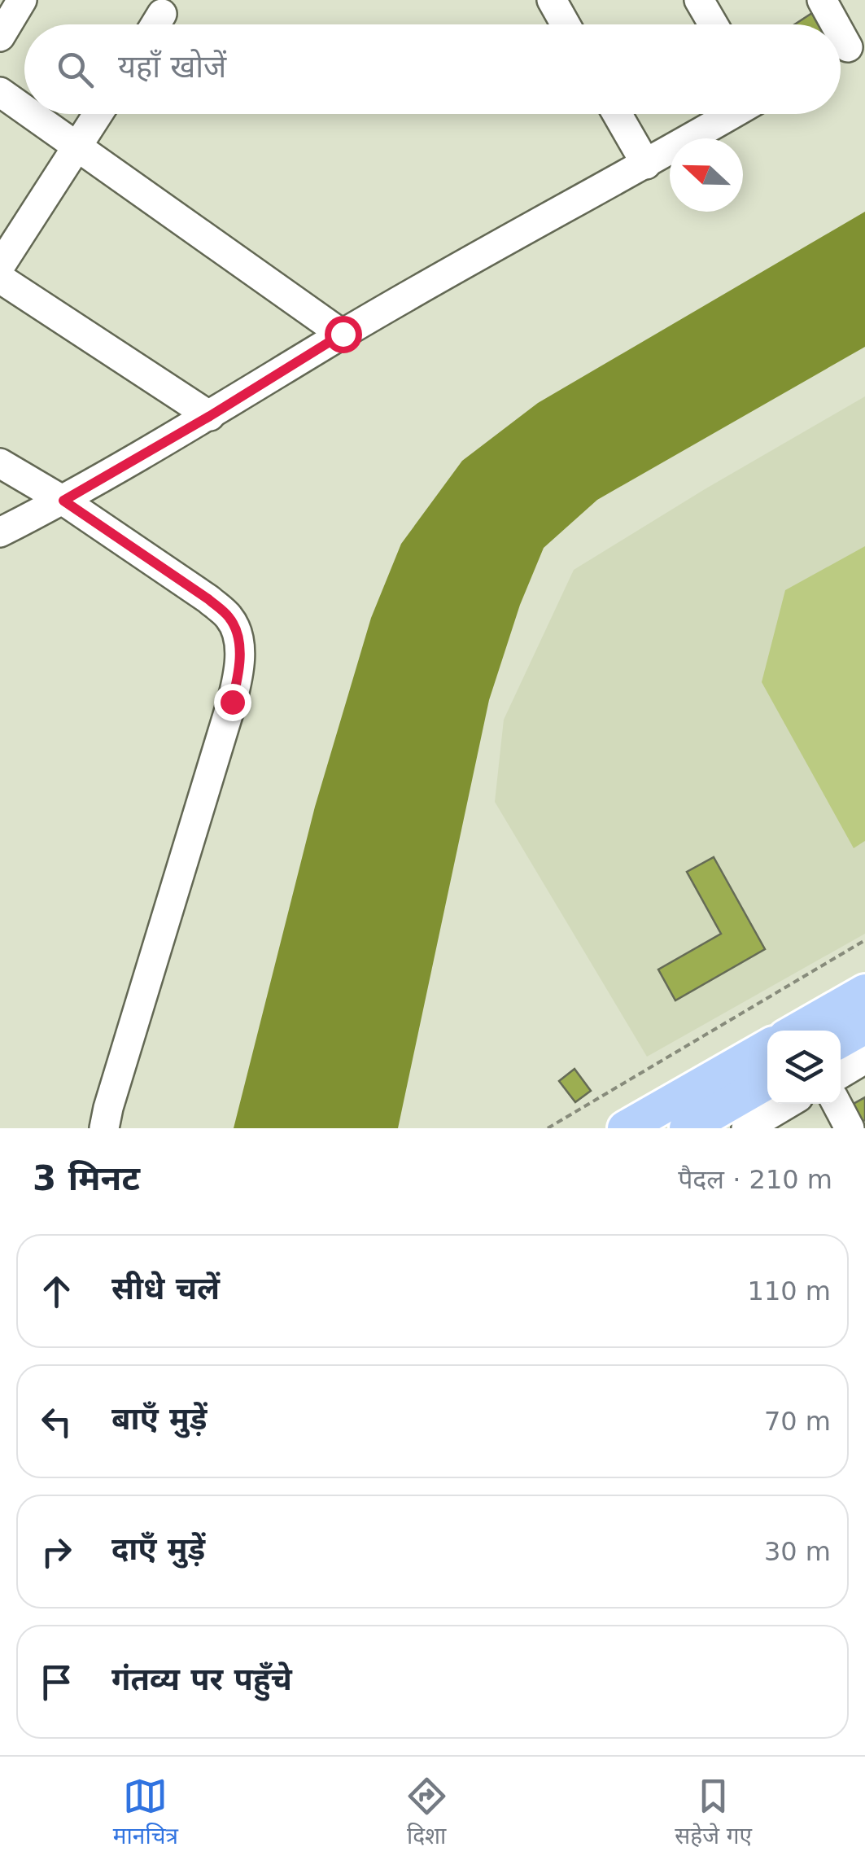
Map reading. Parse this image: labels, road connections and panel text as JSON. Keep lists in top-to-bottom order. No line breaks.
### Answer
{"north":"left","page":{"search":"यहाँ खोजें","heading":["3 मिनट","पैदल · 210 m"],"list":[["सीधे चलें","110 m"],["बाएँ मुड़ें","70 m"],["दाएँ मुड़ें","30 m"],"गंतव्य पर पहुँचे"],"nav":["मानचित्र","दिशा","सहेजे गए"]}}
